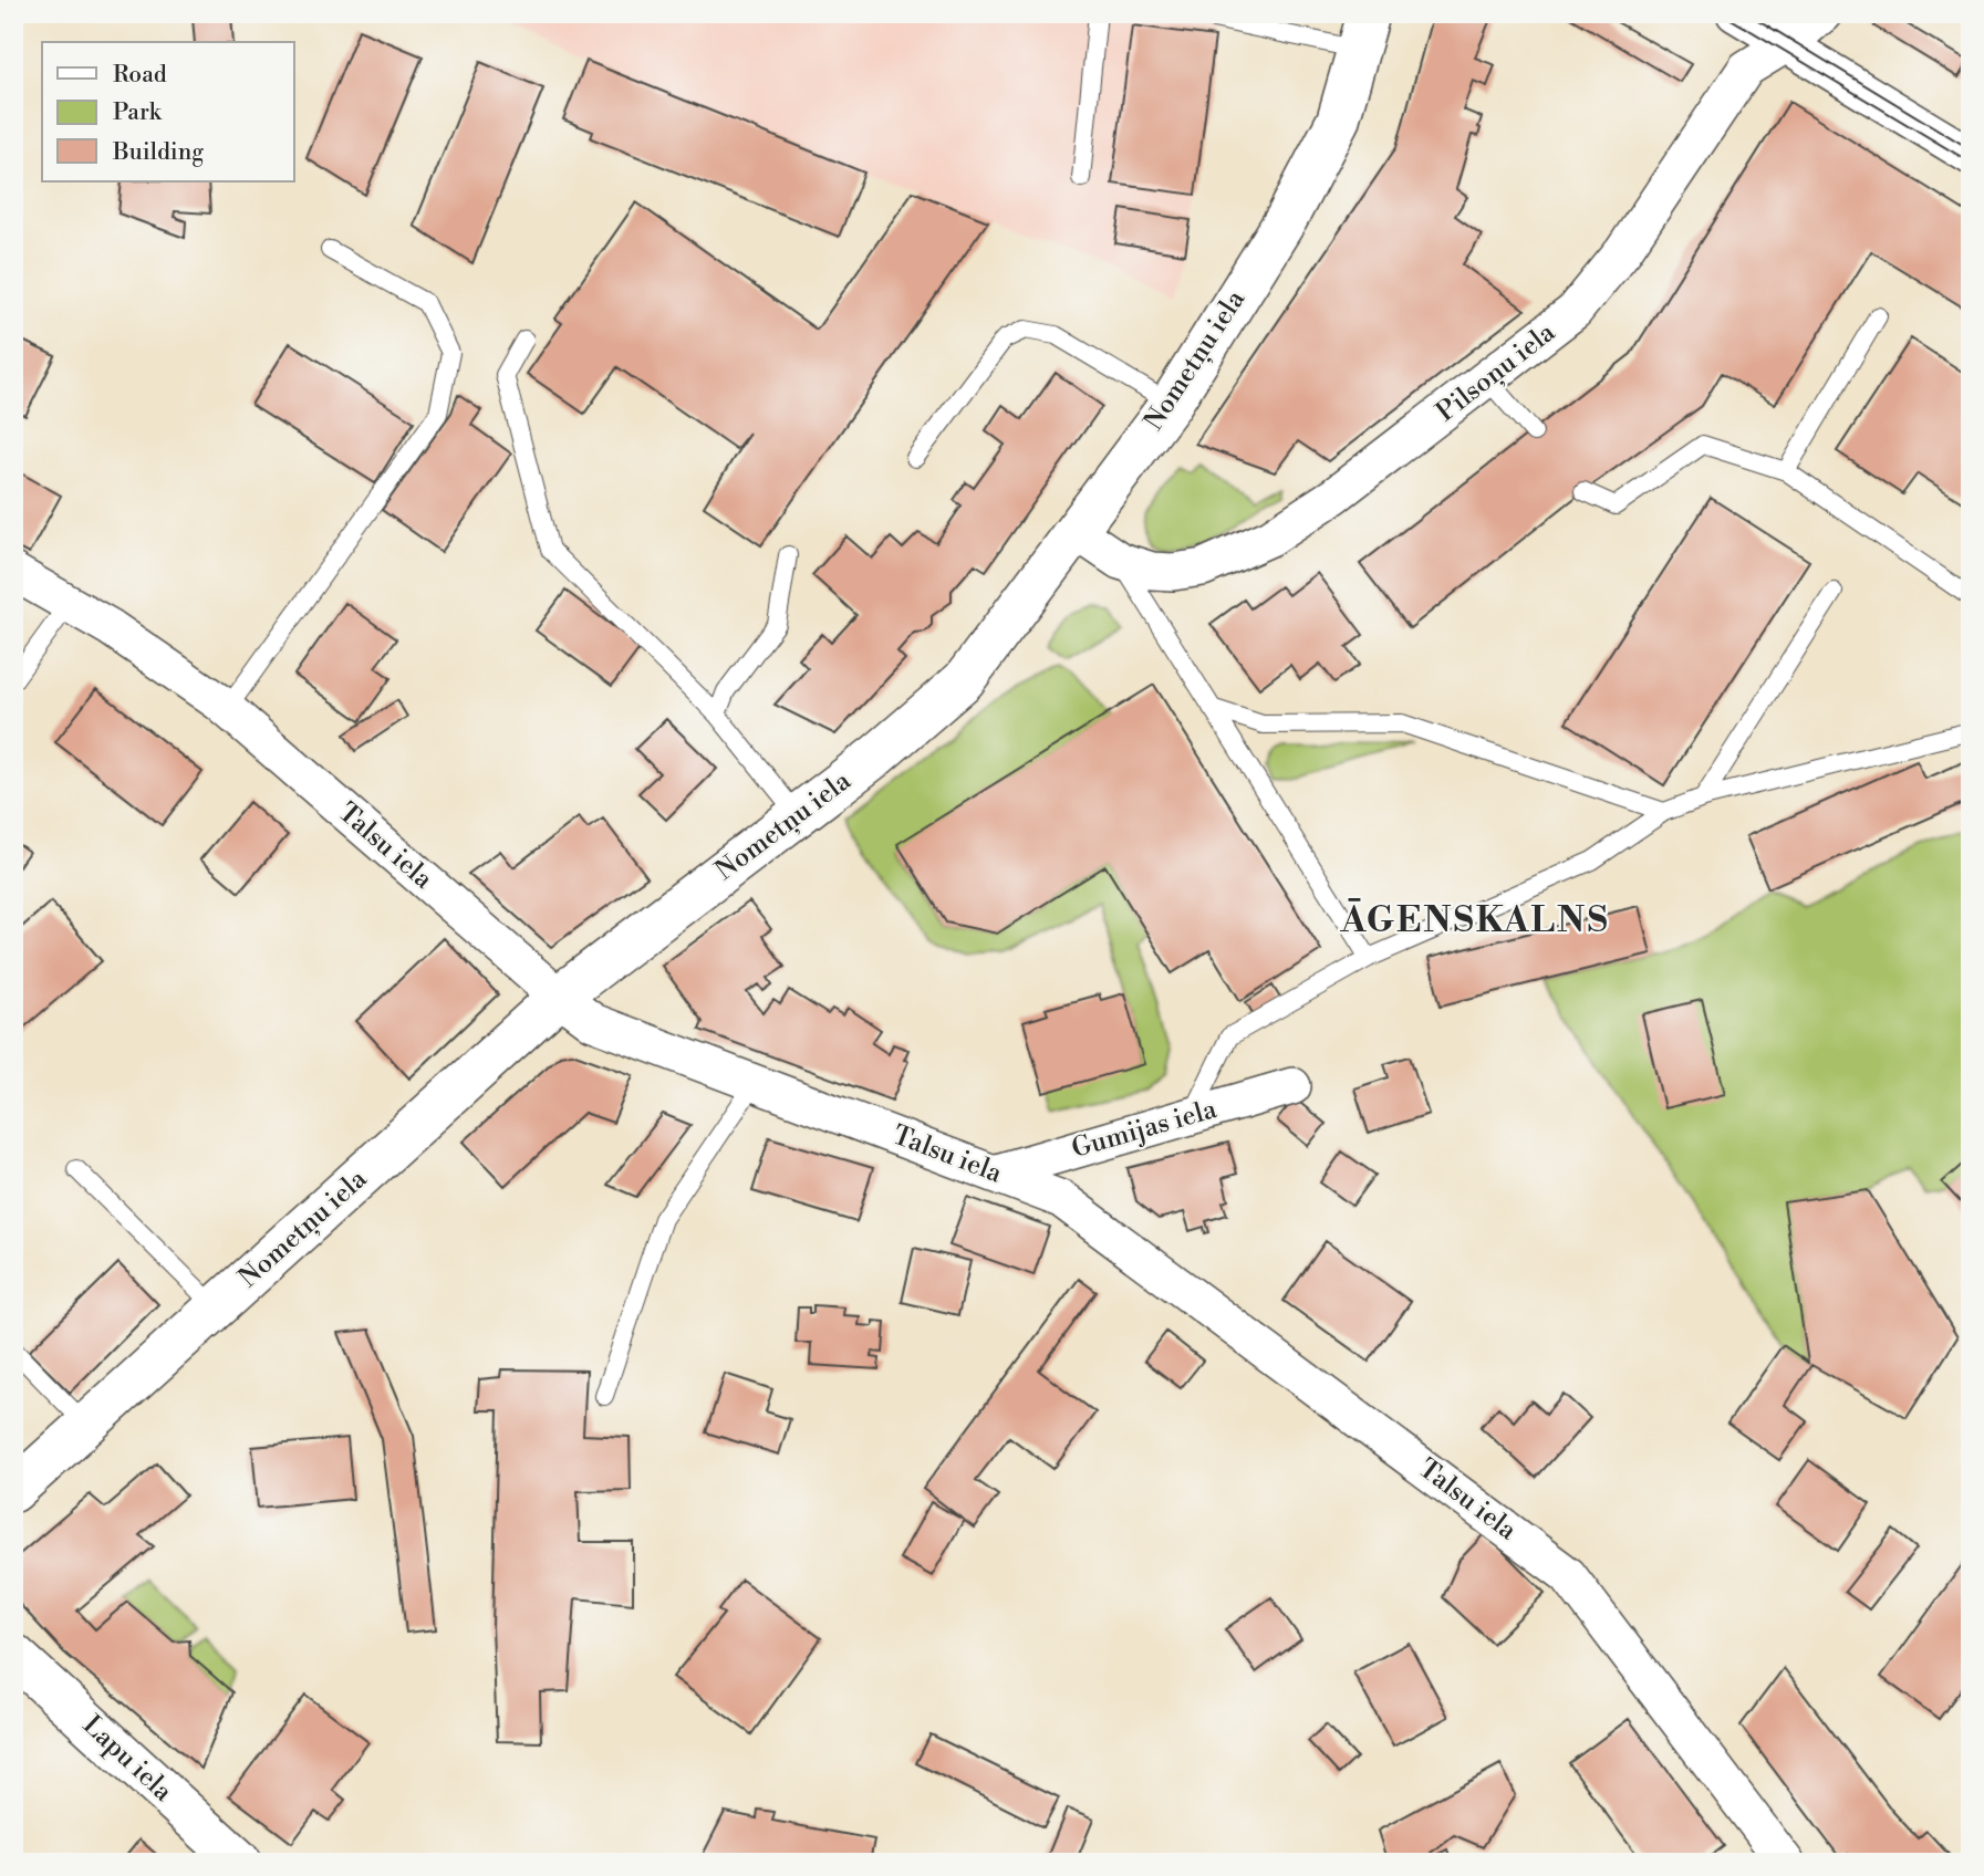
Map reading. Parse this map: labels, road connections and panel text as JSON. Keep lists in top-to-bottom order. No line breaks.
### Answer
{"streets":{"street":["Nometņu iela","Pilsoņu iela","Talsu iela","Gumijas iela","Lapu iela"]},"crossings":[["Nometņu iela","Pilsoņu iela"],["Nometņu iela","Talsu iela"],["Talsu iela","Gumijas iela"]],"districts":["ĀGENSKALNS"],"legend":["Road","Park","Building"]}
